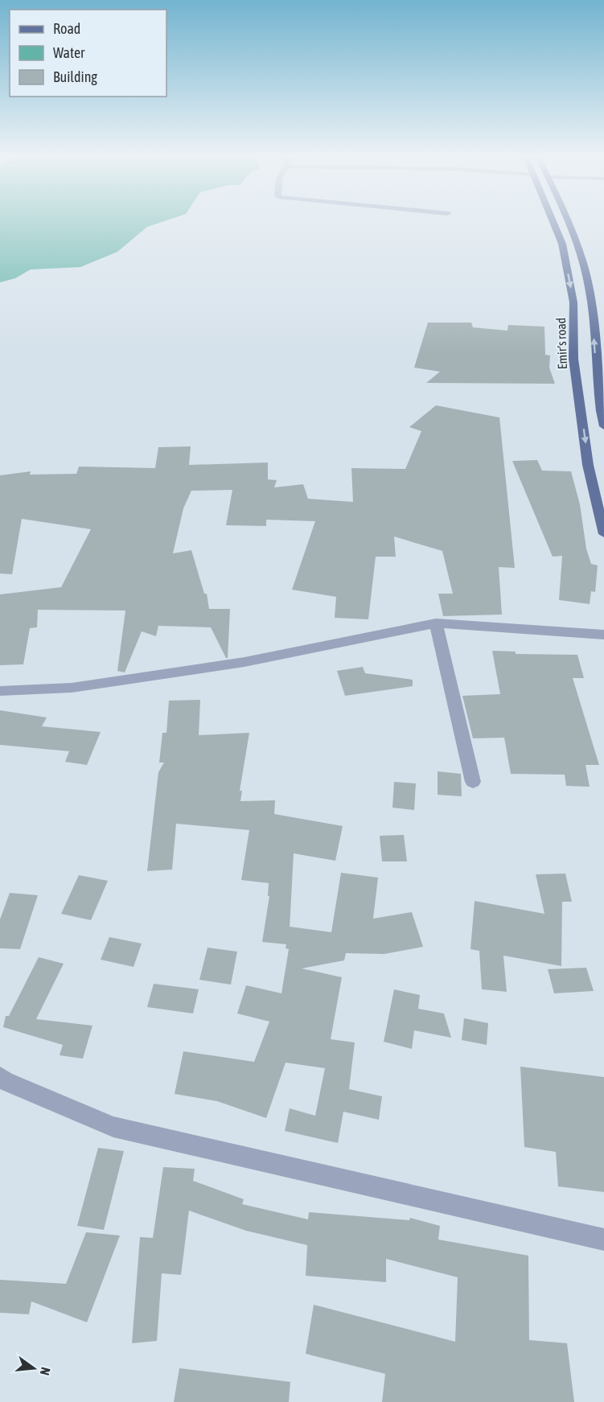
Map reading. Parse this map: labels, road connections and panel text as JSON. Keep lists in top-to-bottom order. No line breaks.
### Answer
{"streets":{"main road":["Emir's road"]},"legend":["Road","Water","Building"],"north":"right"}
